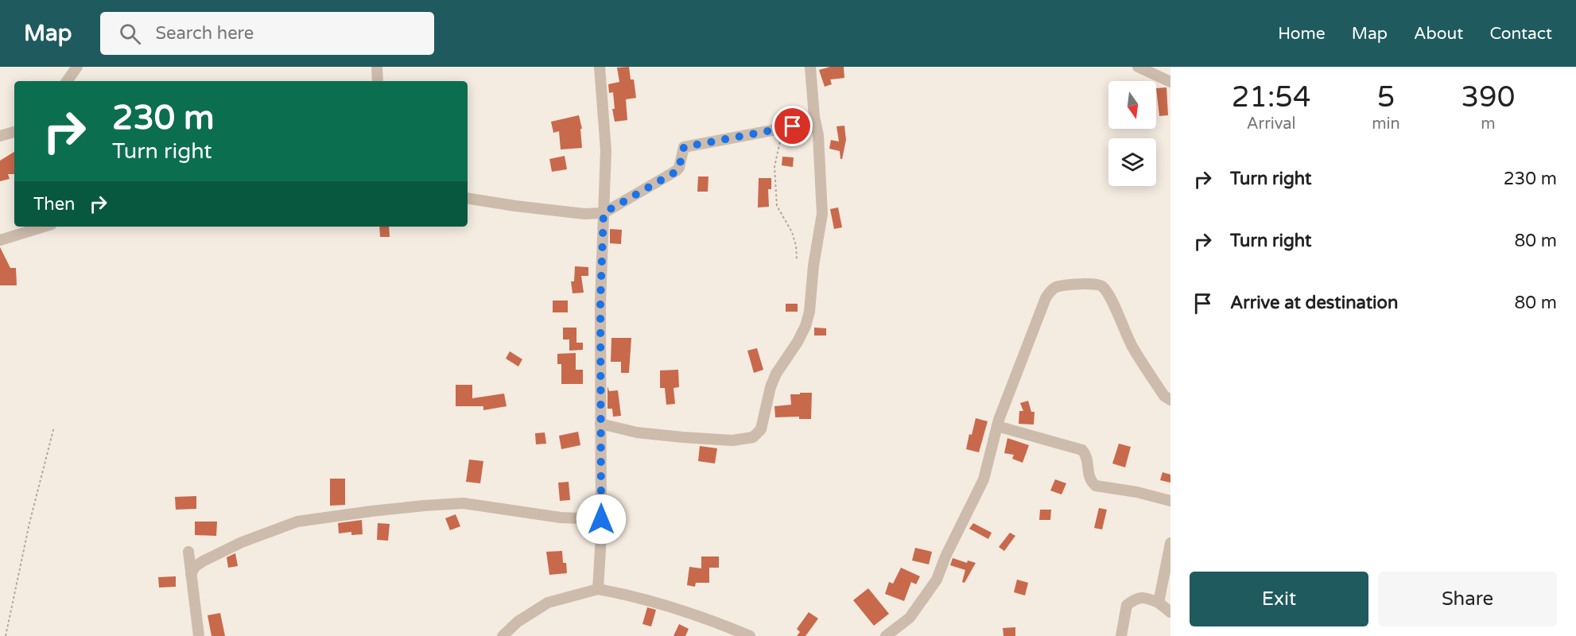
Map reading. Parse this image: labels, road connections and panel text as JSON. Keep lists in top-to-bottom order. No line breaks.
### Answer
{"north":"bottom","page":{"header":"Map","search":"Search here","nav":["Home","Map","About","Contact"],"eta":["21:54","Arrival","5","min","390","m"],"turn":["230 m","Turn right"],"list":[{"name":"Turn right","value":"230 m"},{"name":"Turn right","value":"80 m"},{"name":"Arrive at destination","value":"80 m"}],"then":"Then","buttons":["Exit","Share"]}}
